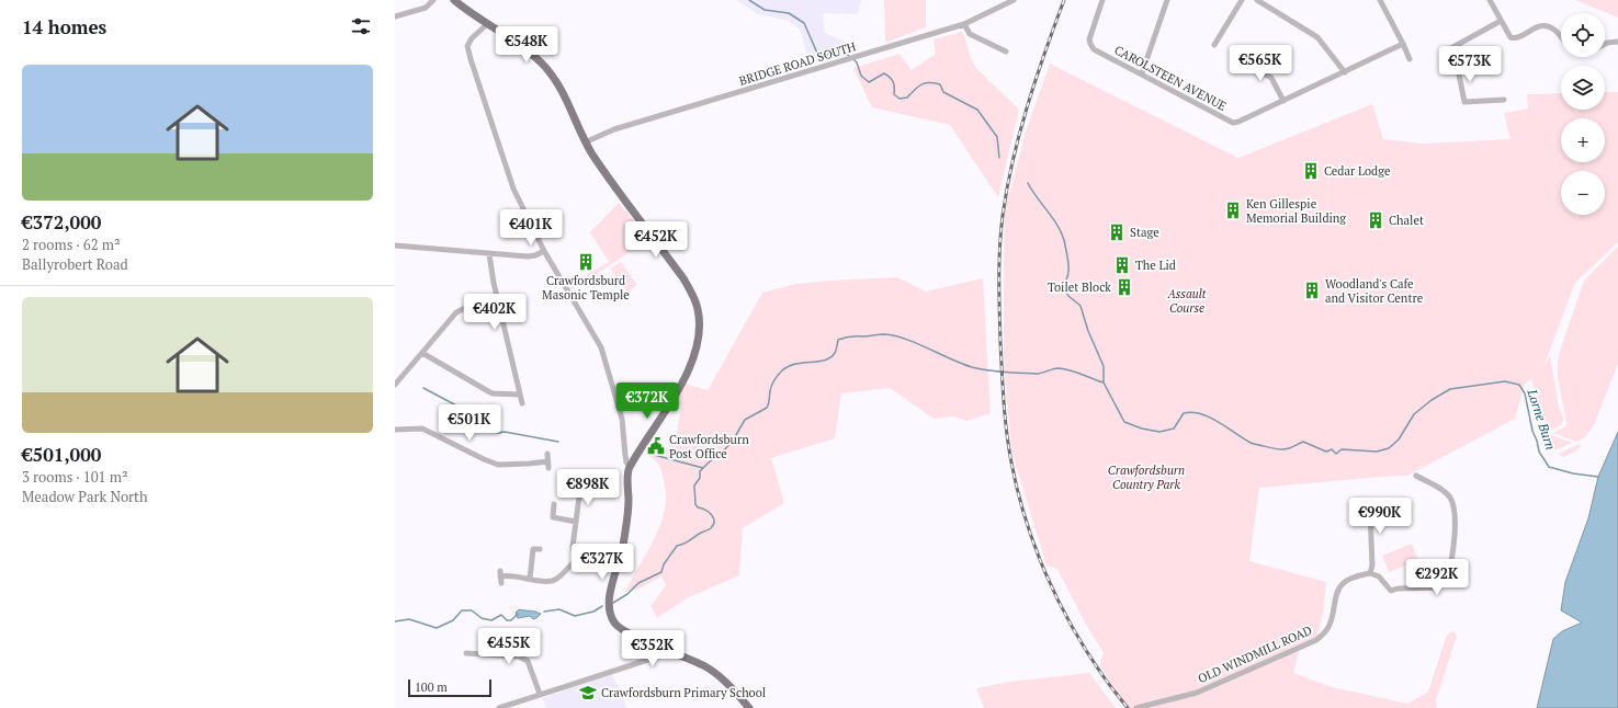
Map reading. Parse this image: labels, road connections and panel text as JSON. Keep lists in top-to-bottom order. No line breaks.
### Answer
{"streets":{"street":["BRIDGE ROAD SOUTH","CAROLSTEEN AVENUE","OLD WINDMILL ROAD"]},"water":["Lorne Burn"],"parks":["Assault Course","Crawfordsburn Country Park"],"places":{"building":["Cedar Lodge","Ken Gillespie Memorial Building","Chalet","Stage","Crawfordsburd Masonic Temple","The Lid","Toilet Block","Woodland's Cafe and Visitor Centre"],"public building":["Crawfordsburn Post Office"],"school or university":["Crawfordsburn Primary School"]},"scale_bar":"100 m","page":{"heading":"14 homes","map_buttons":["+","−"],"price":["€548K","€565K","€573K","€401K","€452K","€402K","€372K","€501K","€898K","€990K","€327K","€292K","€455K","€352K"],"list":[{"name":"€372,000","note":"2 rooms · 62 m² · Ballyrobert Road"},{"name":"€501,000","note":"3 rooms · 101 m² · Meadow Park North"}],"scale":"100 m"}}
